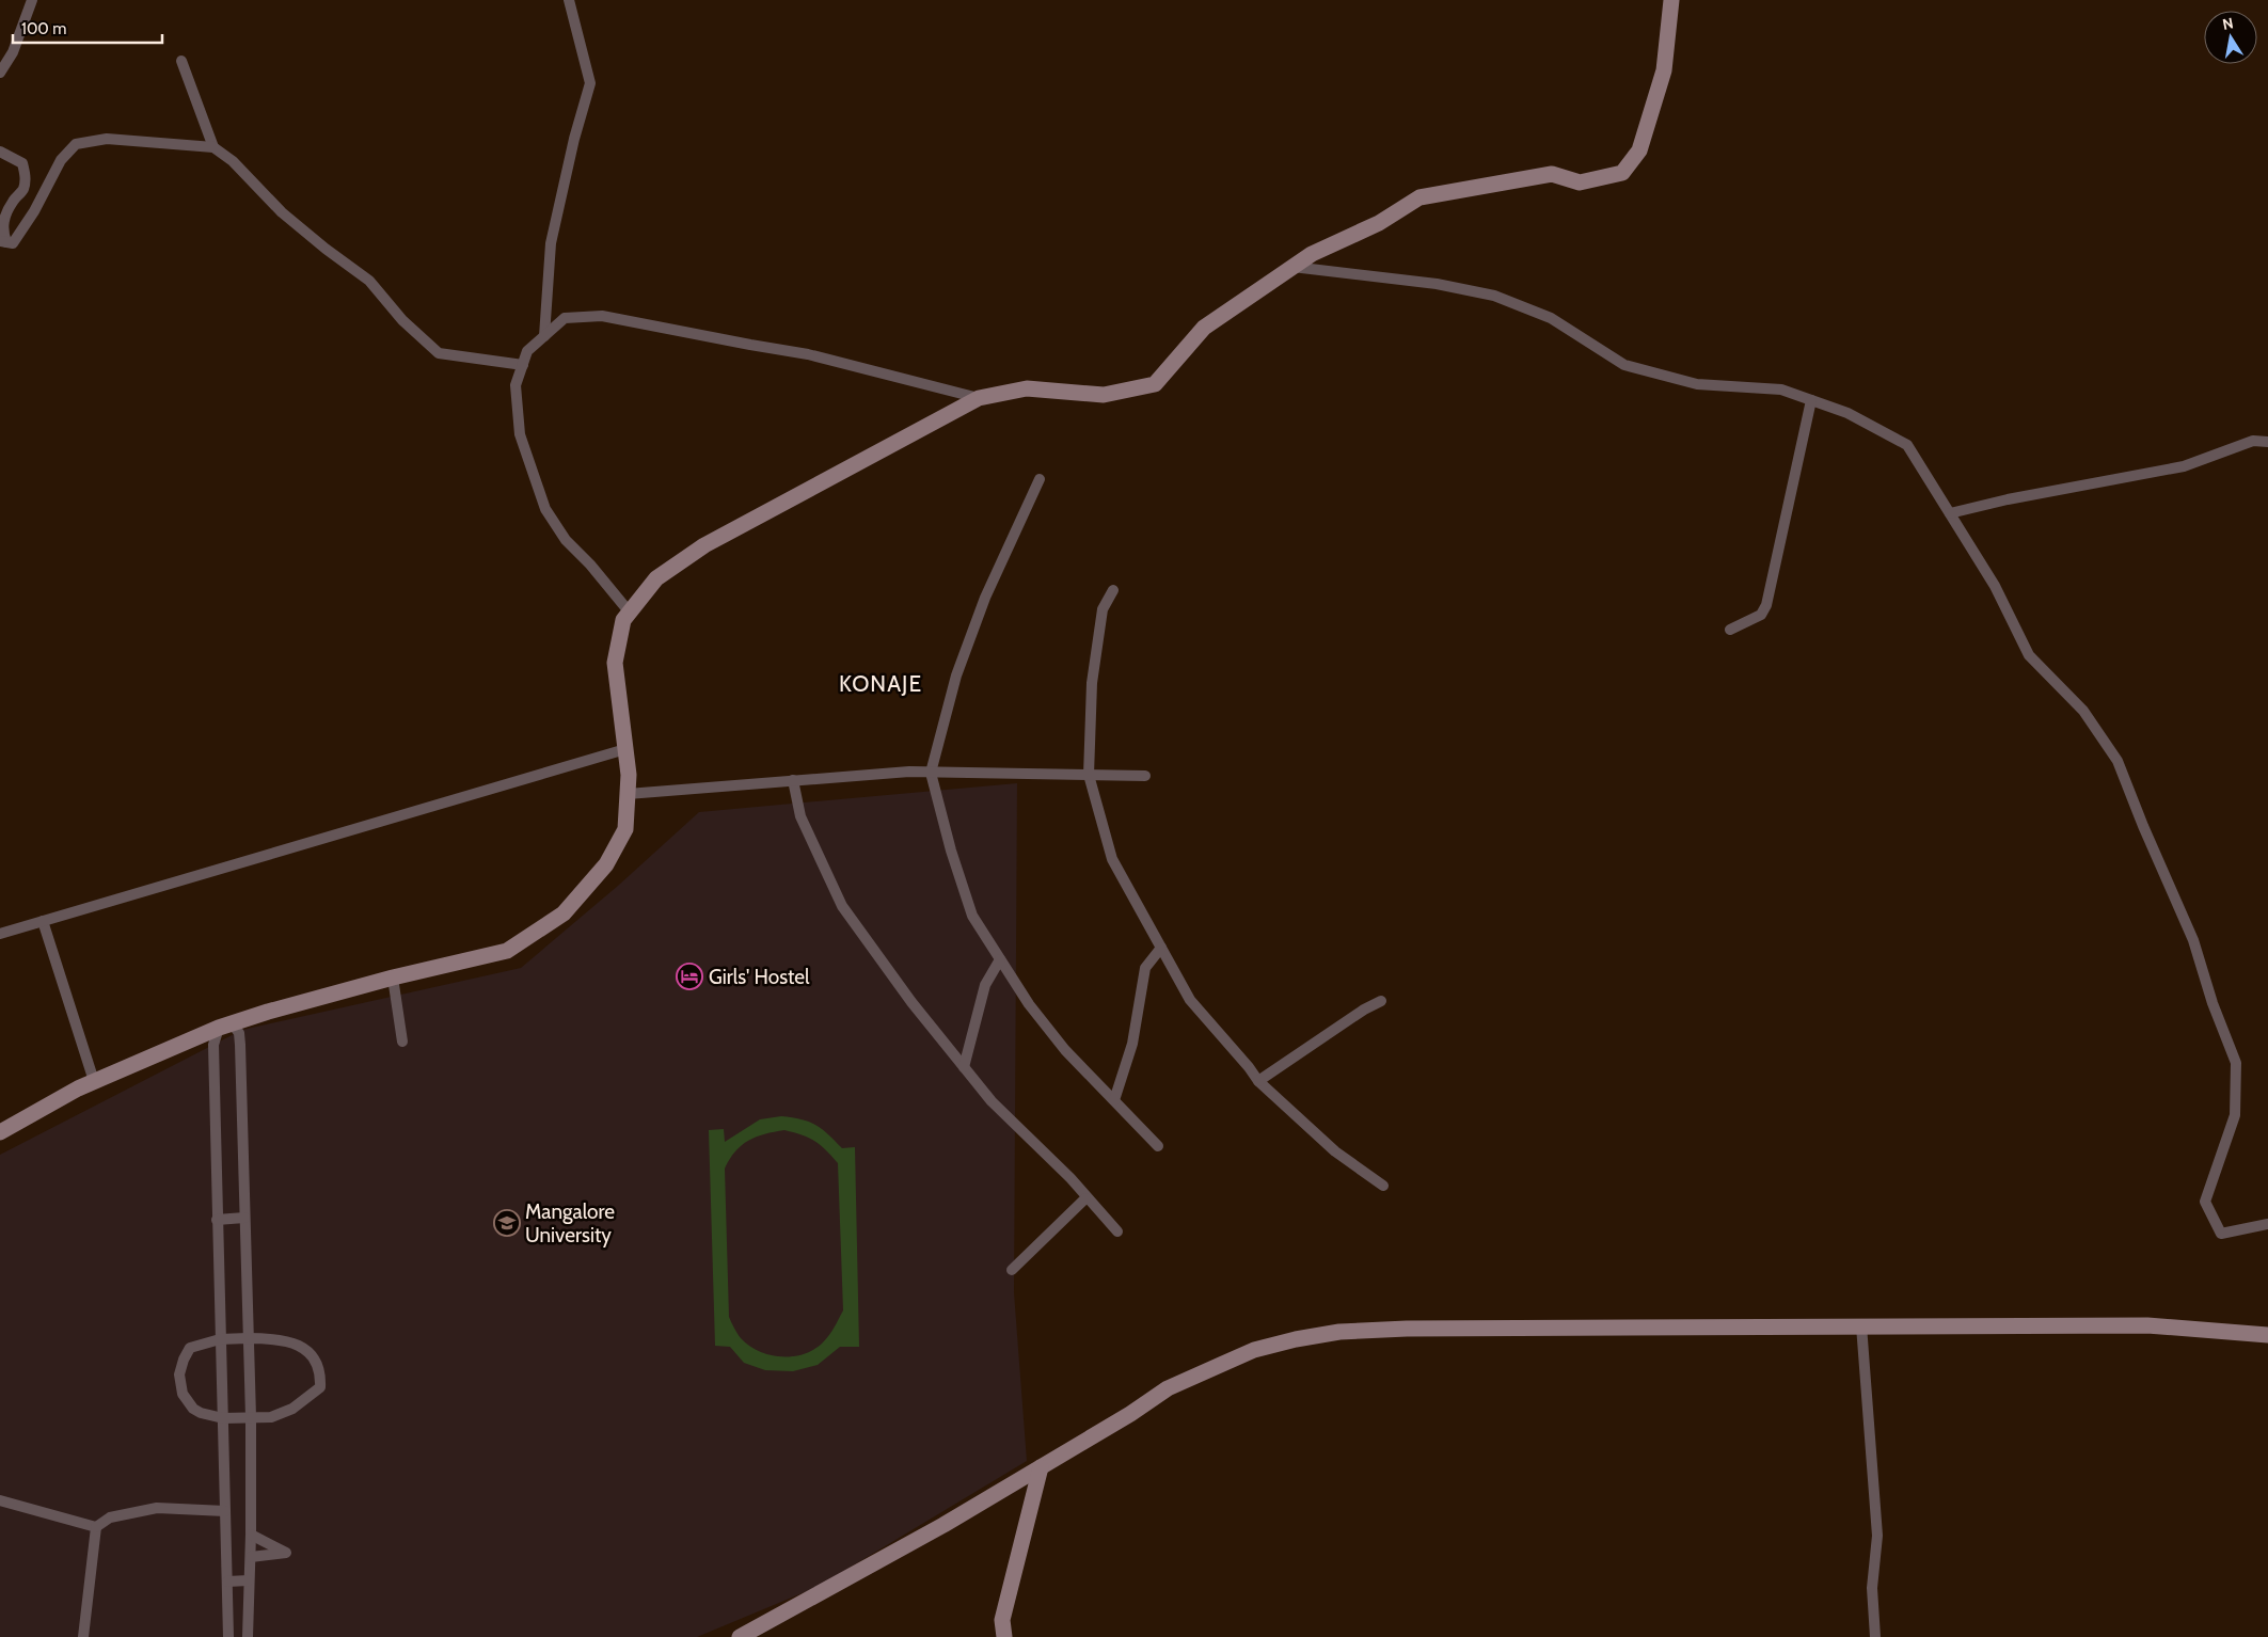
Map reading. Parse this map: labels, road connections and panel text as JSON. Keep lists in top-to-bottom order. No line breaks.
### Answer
{"districts":["KONAJE"],"places":{"hotel":["Girls' Hostel"],"school or university":["Mangalore University"]},"scale_bar":"100 m","north":"top"}
